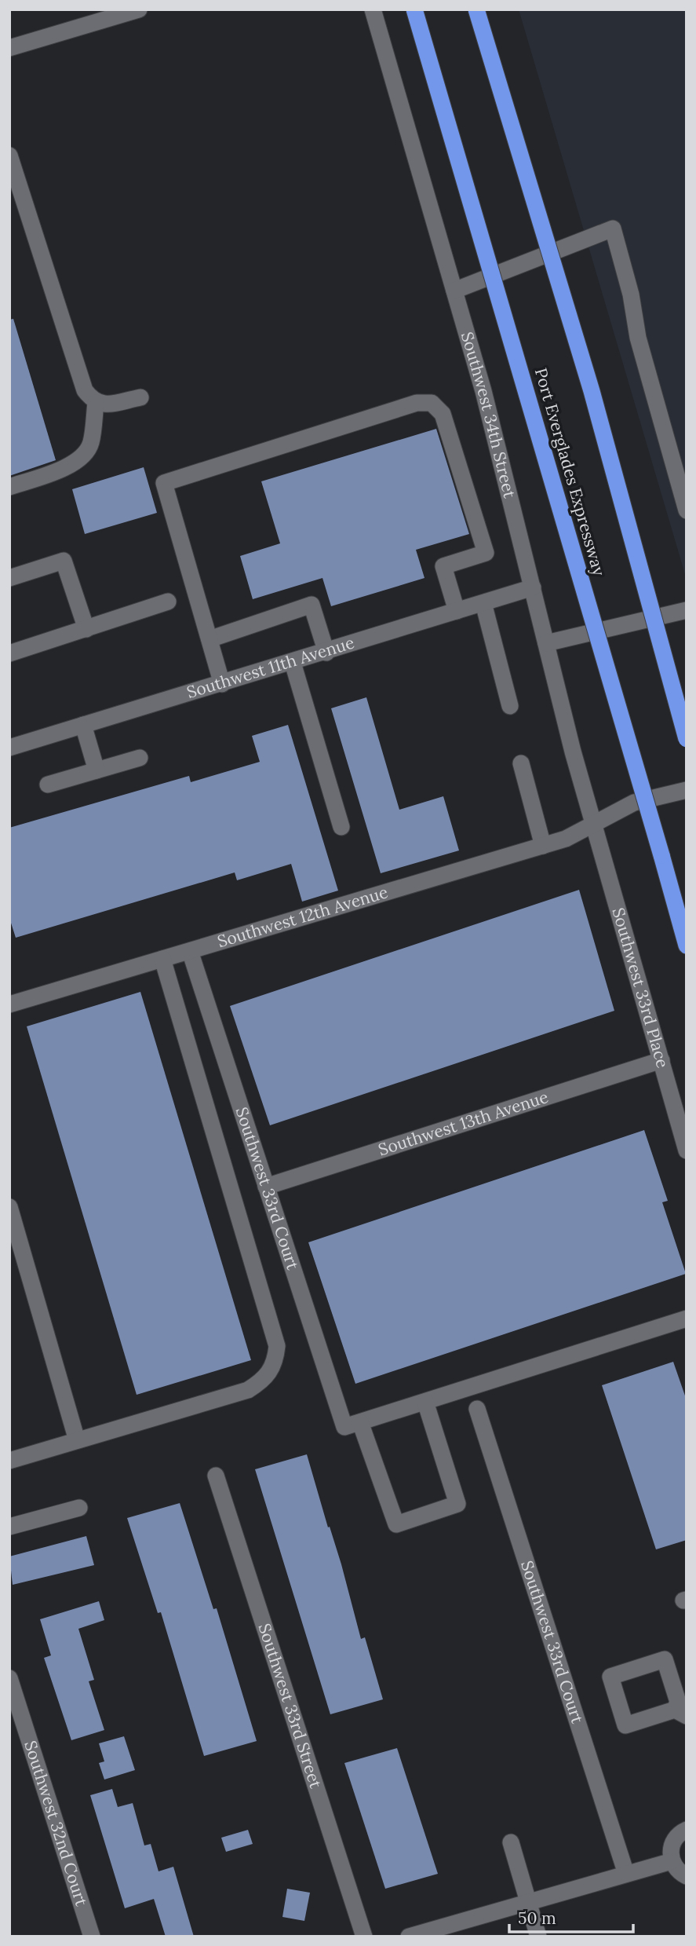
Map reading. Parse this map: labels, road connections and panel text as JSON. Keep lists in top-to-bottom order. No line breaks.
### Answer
{"streets":{"highway":["Port Everglades Expressway"],"street":["Southwest 34th Street","Southwest 11th Avenue","Southwest 12th Avenue","Southwest 33rd Place","Southwest 13th Avenue","Southwest 33rd Court","Southwest 33rd Street","Southwest 32nd Court"]},"crossings":[["Southwest 34th Street","Southwest 11th Avenue"],["Southwest 34th Street","Southwest 12th Avenue"],["Southwest 34th Street","Southwest 33rd Place"],["Southwest 12th Avenue","Southwest 33rd Place"],["Southwest 12th Avenue","Southwest 33rd Court"],["Southwest 33rd Place","Southwest 13th Avenue"],["Southwest 13th Avenue","Southwest 33rd Court"]],"scale_bar":"50 m"}
